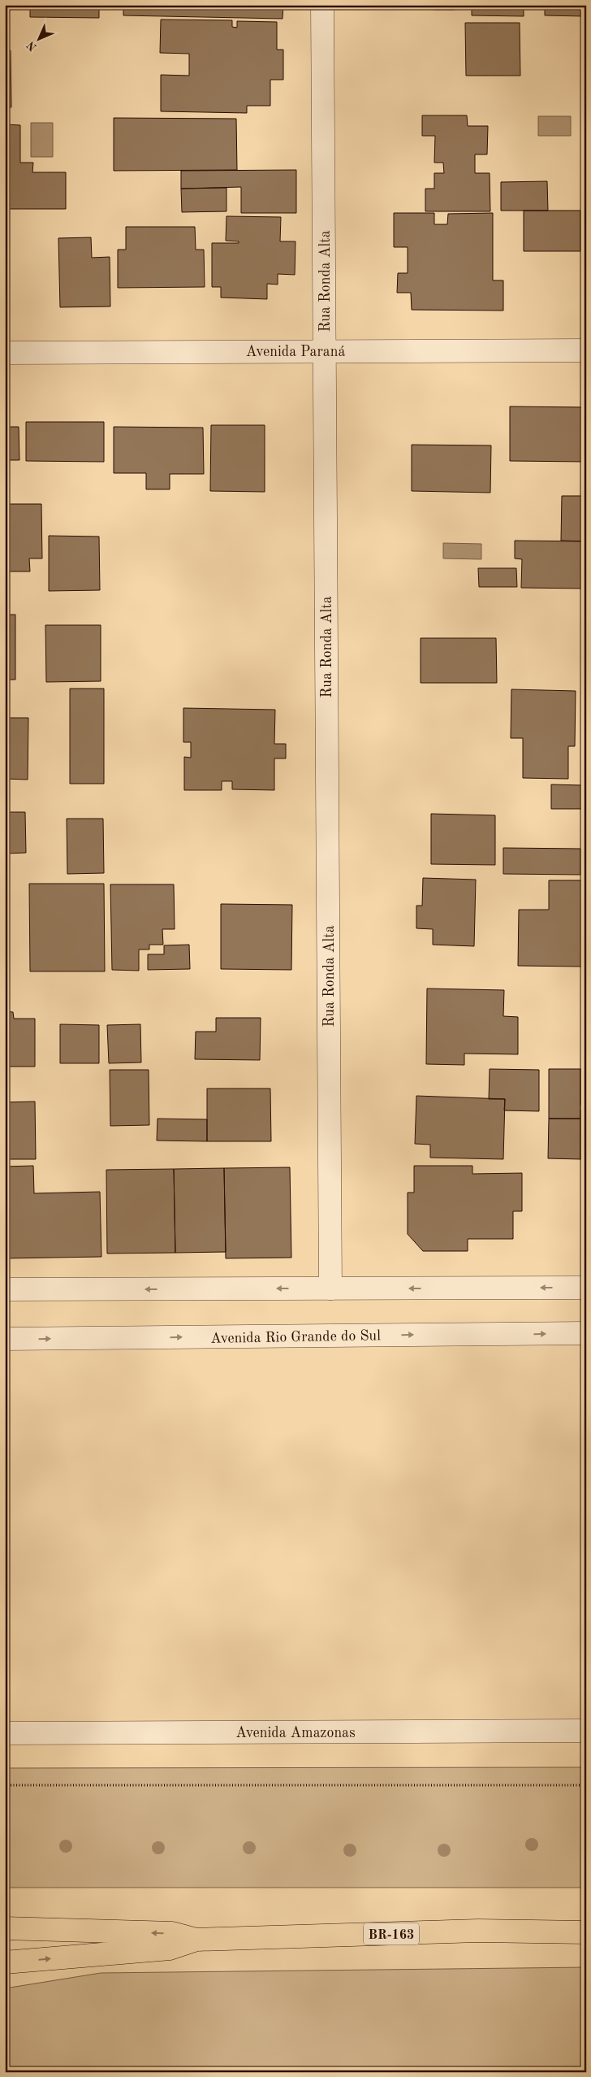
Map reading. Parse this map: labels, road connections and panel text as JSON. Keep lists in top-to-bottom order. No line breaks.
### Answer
{"streets":{"highway":["BR-163"],"street":["Rua Ronda Alta","Avenida Paraná","Avenida Rio Grande do Sul","Avenida Amazonas"]},"crossings":[["Rua Ronda Alta","Avenida Paraná"]],"north":"bottom left"}
